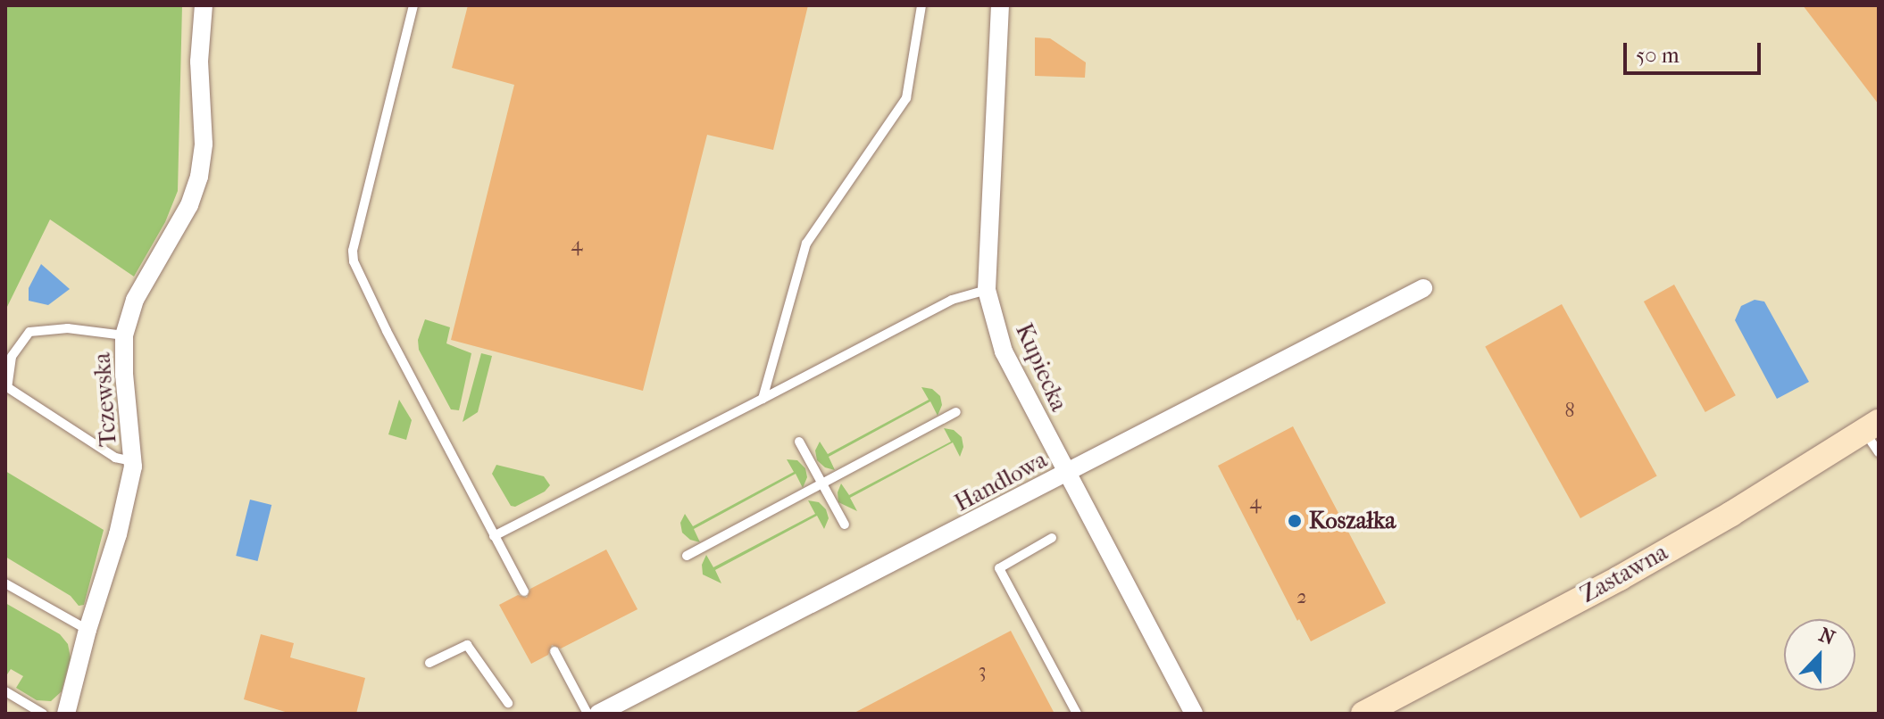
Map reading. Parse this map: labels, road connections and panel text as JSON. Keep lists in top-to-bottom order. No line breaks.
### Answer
{"streets":{"main road":["Zastawna"],"street":["Kupiecka","Tczewska","Handlowa"]},"crossings":[["Kupiecka","Handlowa"]],"places":["Koszałka"],"house_numbers":["4","8","4","2","3"],"scale_bar":"50 m","north":"top"}
